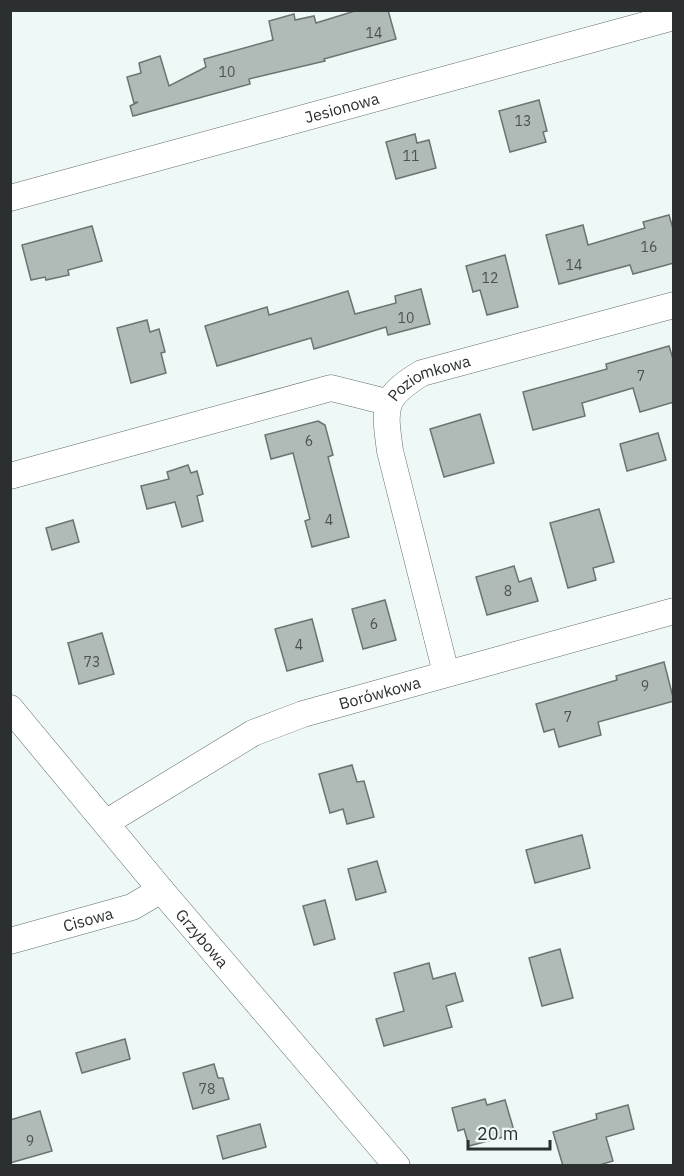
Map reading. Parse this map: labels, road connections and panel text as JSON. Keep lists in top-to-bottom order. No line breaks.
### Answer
{"streets":{"street":["Jesionowa","Poziomkowa","Borówkowa","Cisowa","Grzybowa"]},"crossings":[["Poziomkowa","Borówkowa"],["Borówkowa","Grzybowa"],["Cisowa","Grzybowa"]],"house_numbers":["14","10","13","11","16","14","12","10","7","6","4","8","6","4","73","9","7","78","9"],"scale_bar":"20 m"}
